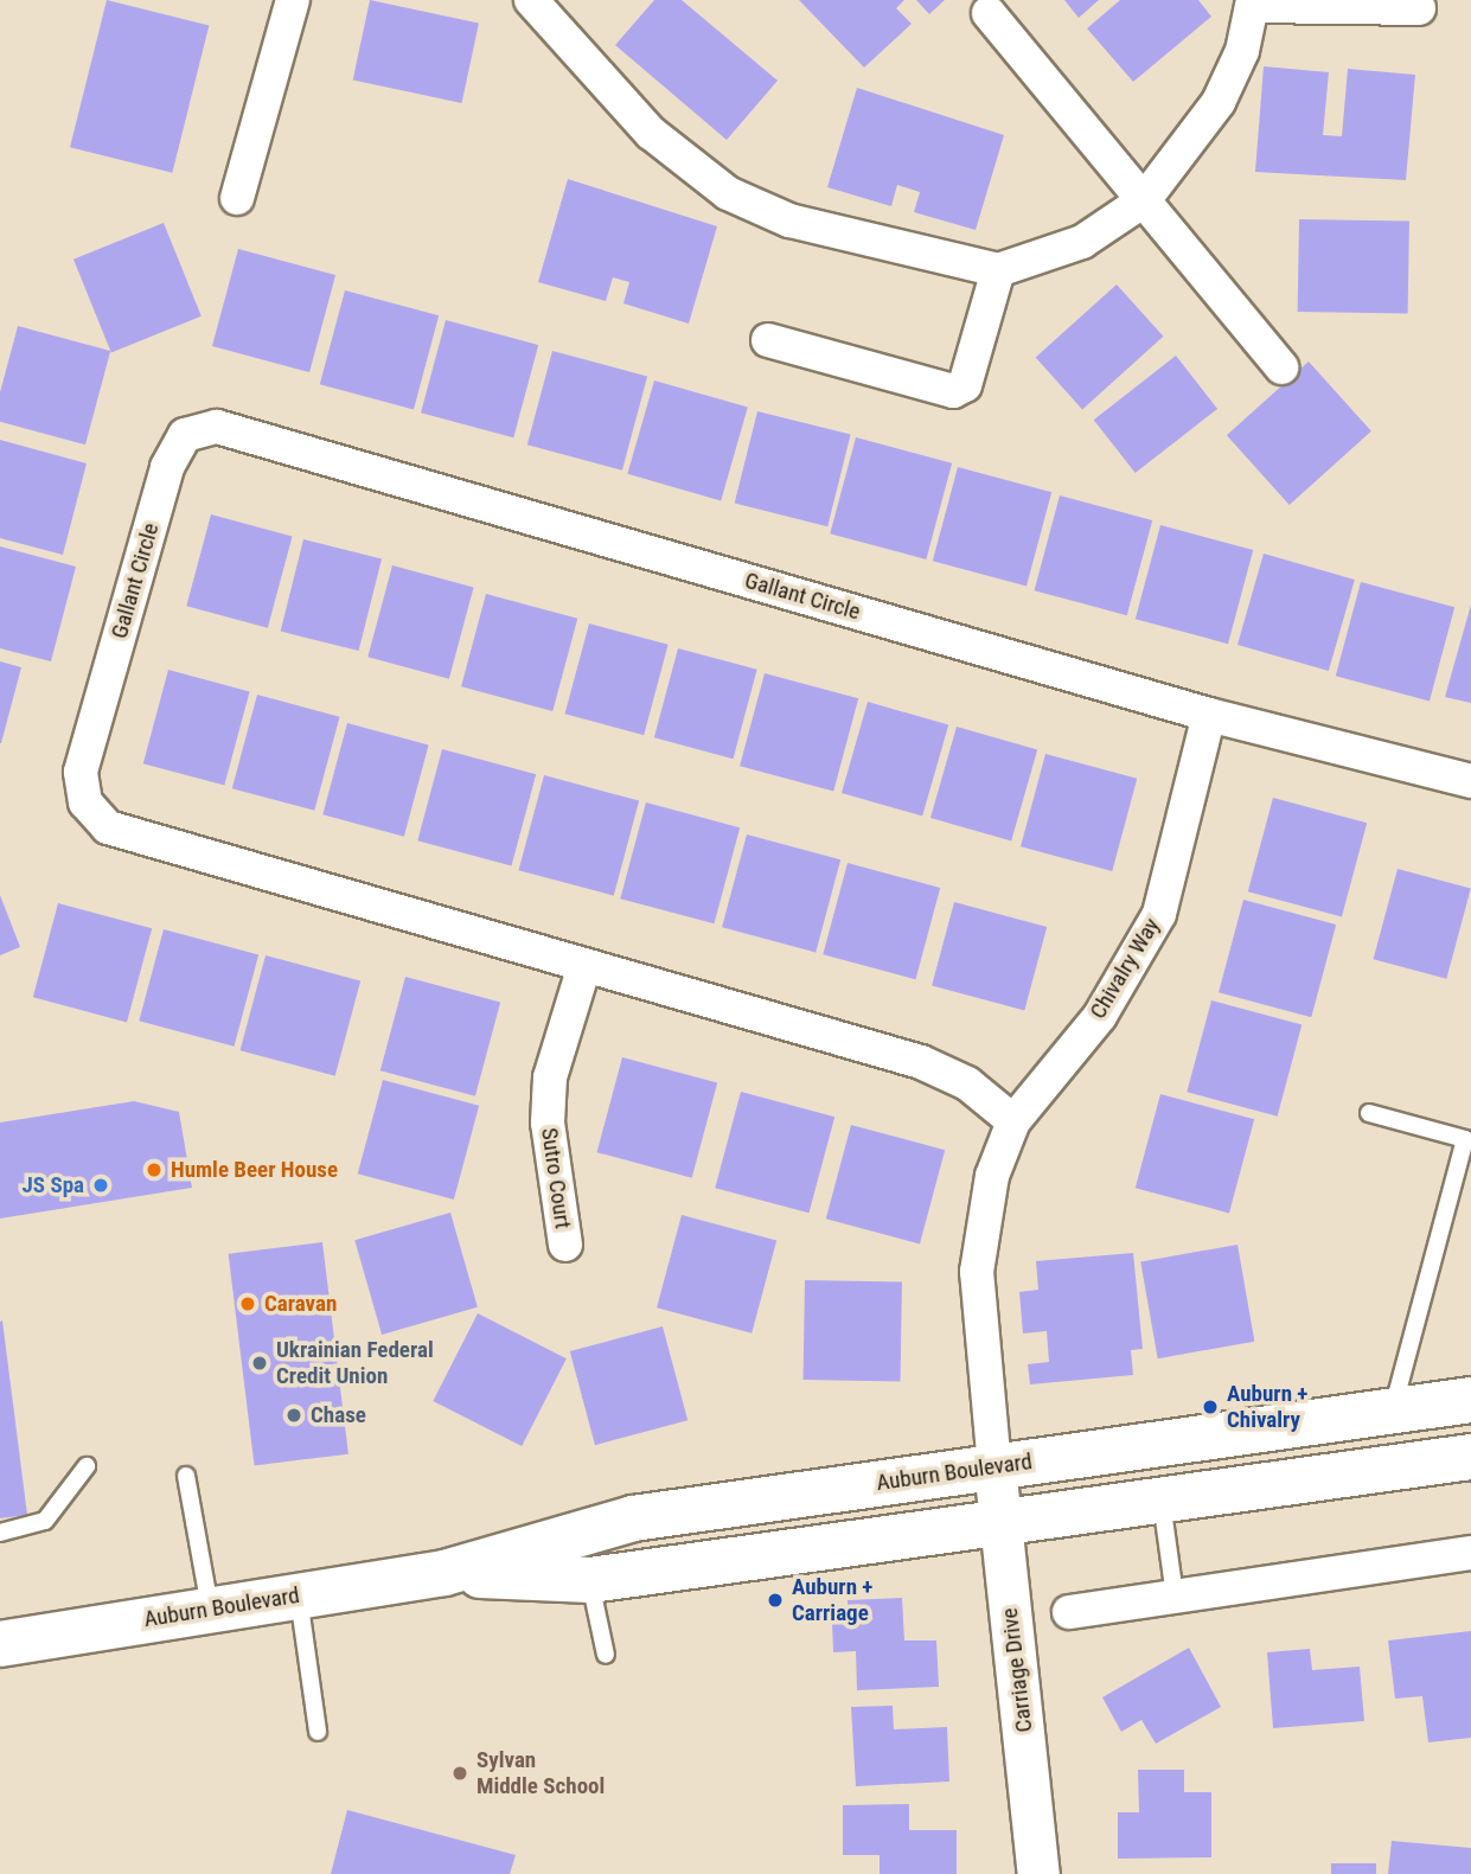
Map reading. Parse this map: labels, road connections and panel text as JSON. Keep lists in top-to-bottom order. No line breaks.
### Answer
{"streets":{"main road":["Auburn Boulevard"],"street":["Gallant Circle","Chivalry Way","Sutro Court","Carriage Drive"]},"crossings":[["Gallant Circle","Chivalry Way"],["Gallant Circle","Sutro Court"],["Chivalry Way","Auburn Boulevard"],["Chivalry Way","Carriage Drive"],["Auburn Boulevard","Carriage Drive"]],"places":["Humle Beer House","JS Spa","Caravan","Ukrainian Federal Credit Union","Auburn + Chivalry","Chase","Auburn + Carriage","Sylvan Middle School"]}
